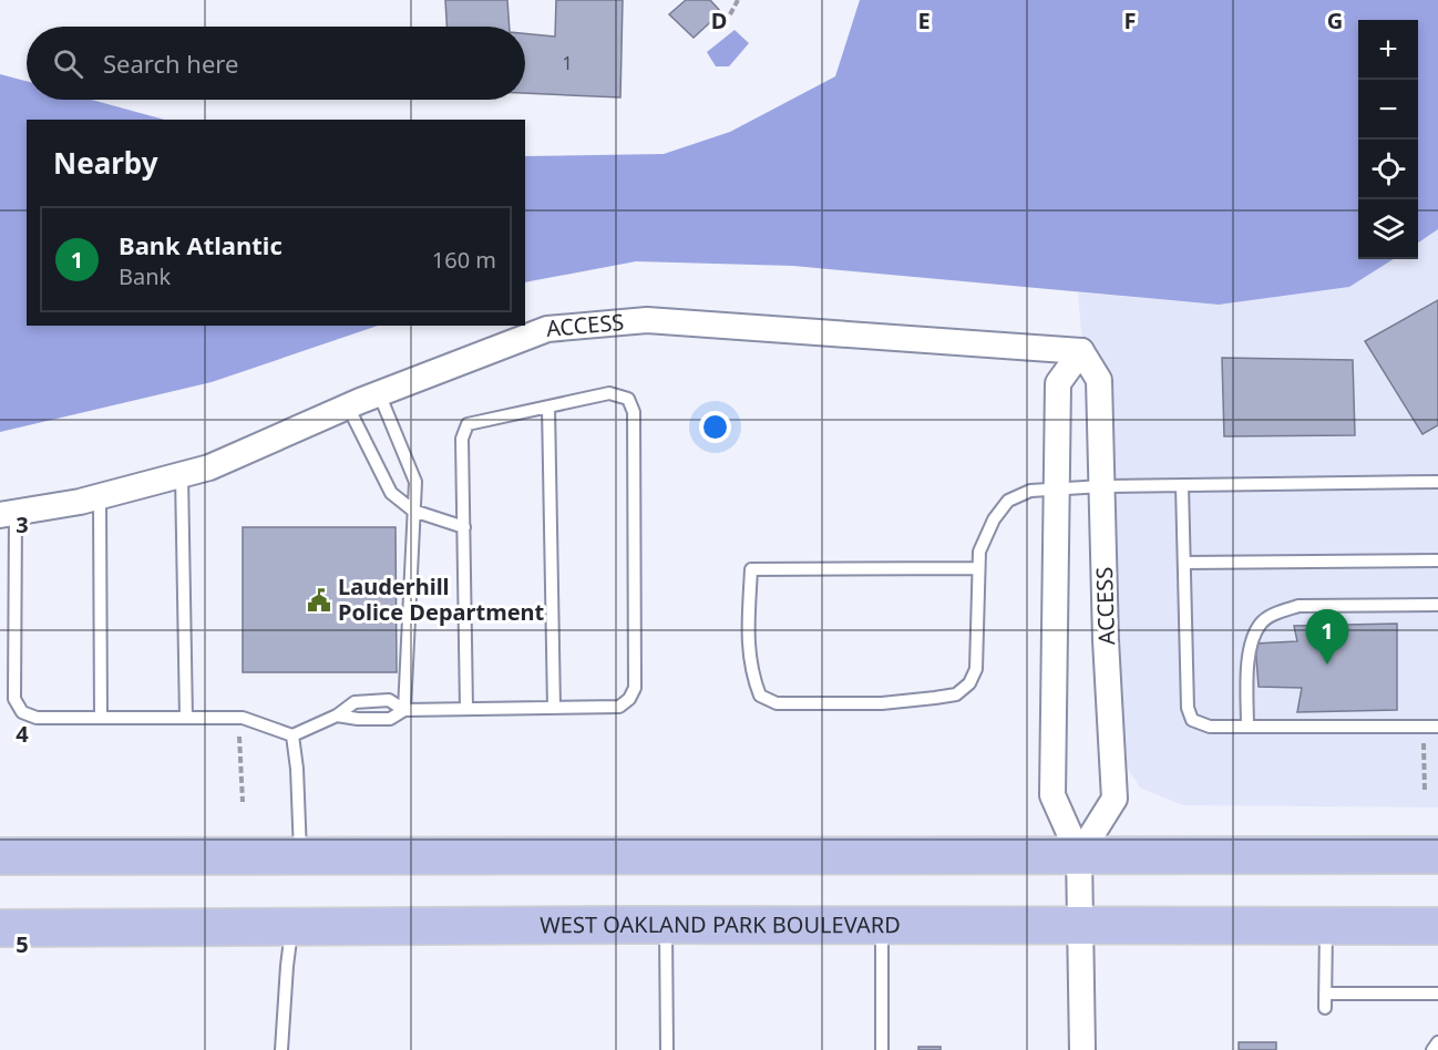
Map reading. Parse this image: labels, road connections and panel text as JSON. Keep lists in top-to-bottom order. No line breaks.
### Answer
{"streets":{"main road":["WEST OAKLAND PARK BOULEVARD"],"street":["ACCESS"]},"places":{"public building":["Lauderhill Police Department"]},"house_numbers":["1"],"page":{"map_buttons":["+","−"],"search":"Search here","heading":"Nearby","list":[{"mark":"1","name":"Bank Atlantic","note":"Bank","value":"160 m"}],"pins":"1"},"grid":{"columns":["D","E","F","G"],"rows":["3","4","5"]}}
